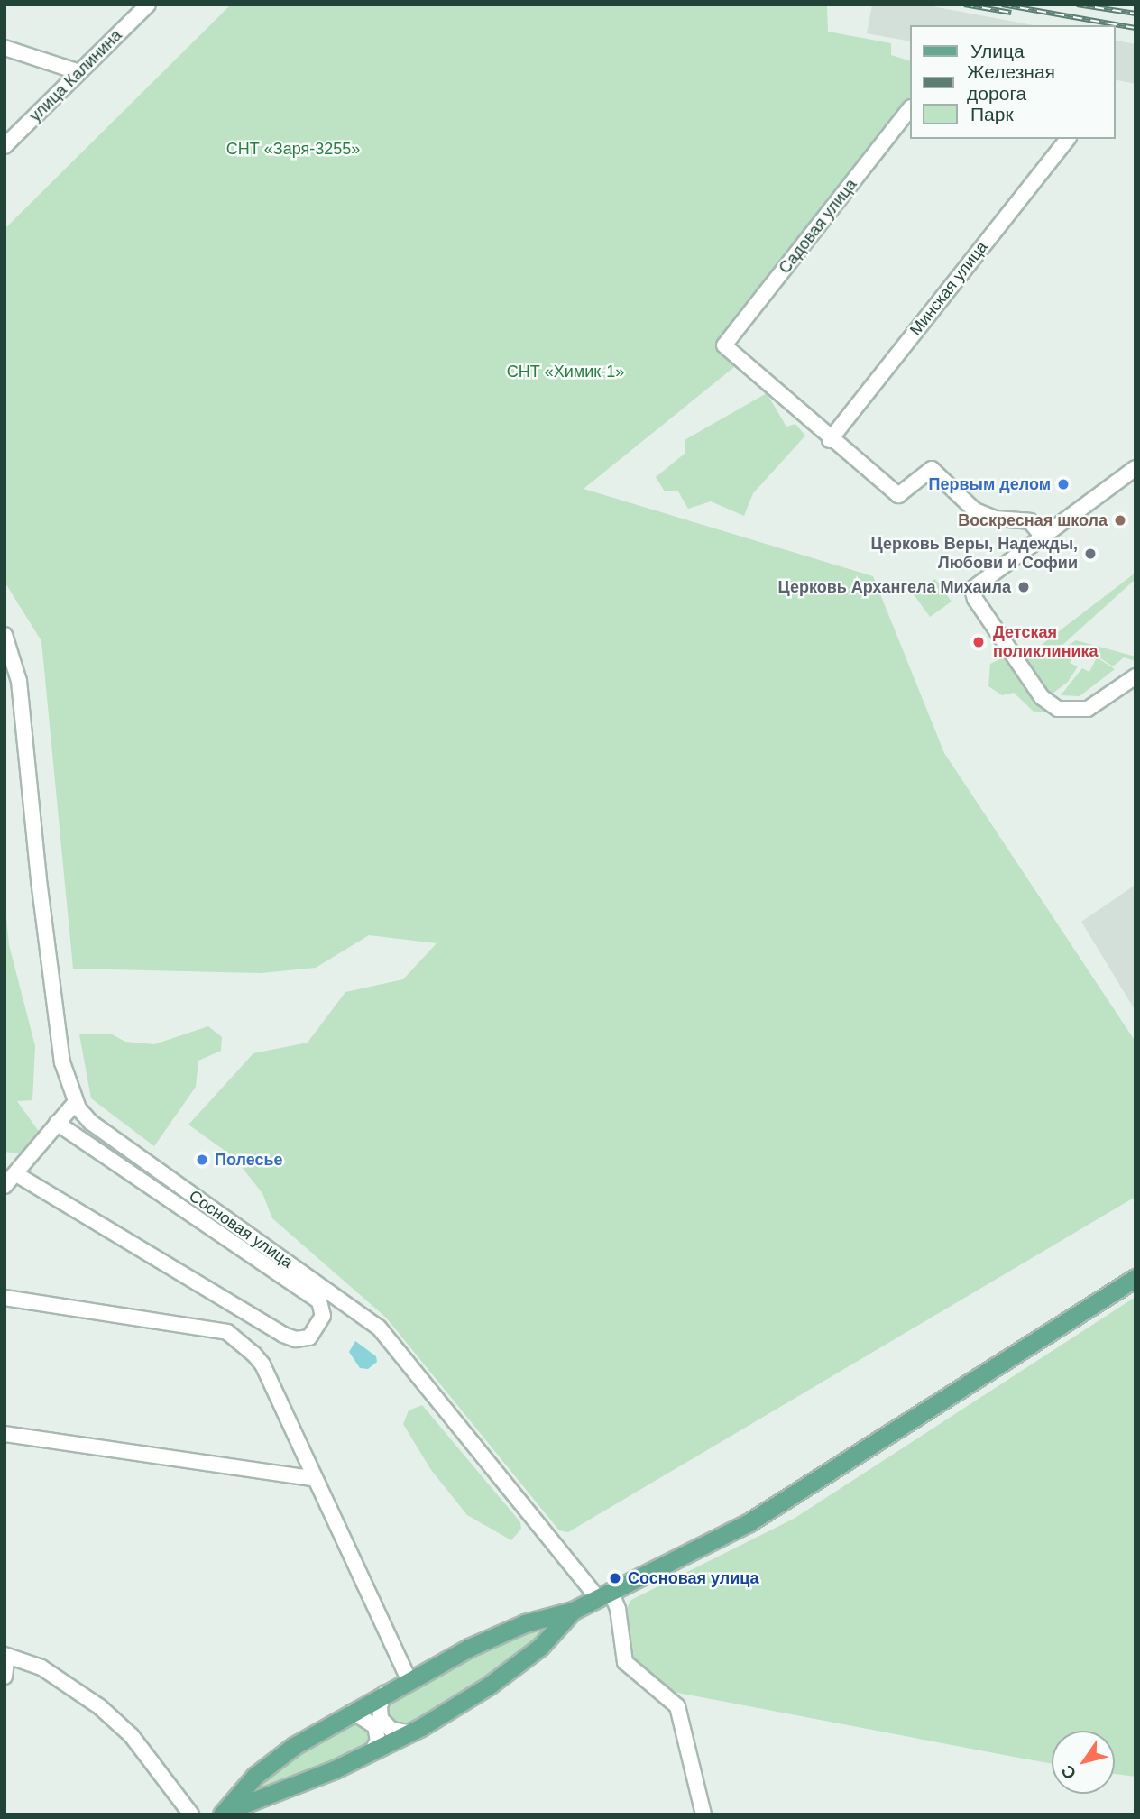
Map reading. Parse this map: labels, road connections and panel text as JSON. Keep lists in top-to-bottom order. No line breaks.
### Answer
{"streets":{"street":["улица Калинина","Садовая улица","Минская улица","Сосновая улица"]},"crossings":[["Садовая улица","Минская улица"]],"parks":["СНТ «Заря-3255»","СНТ «Химик-1»"],"places":["Первым делом","Воскресная школа","Церковь Веры, Надежды, Любови и Софии","Церковь Архангела Михаила","Детская поликлиника","Полесье","Сосновая улица"],"legend":["Улица","Железная дорога","Парк"],"north":"bottom left"}
